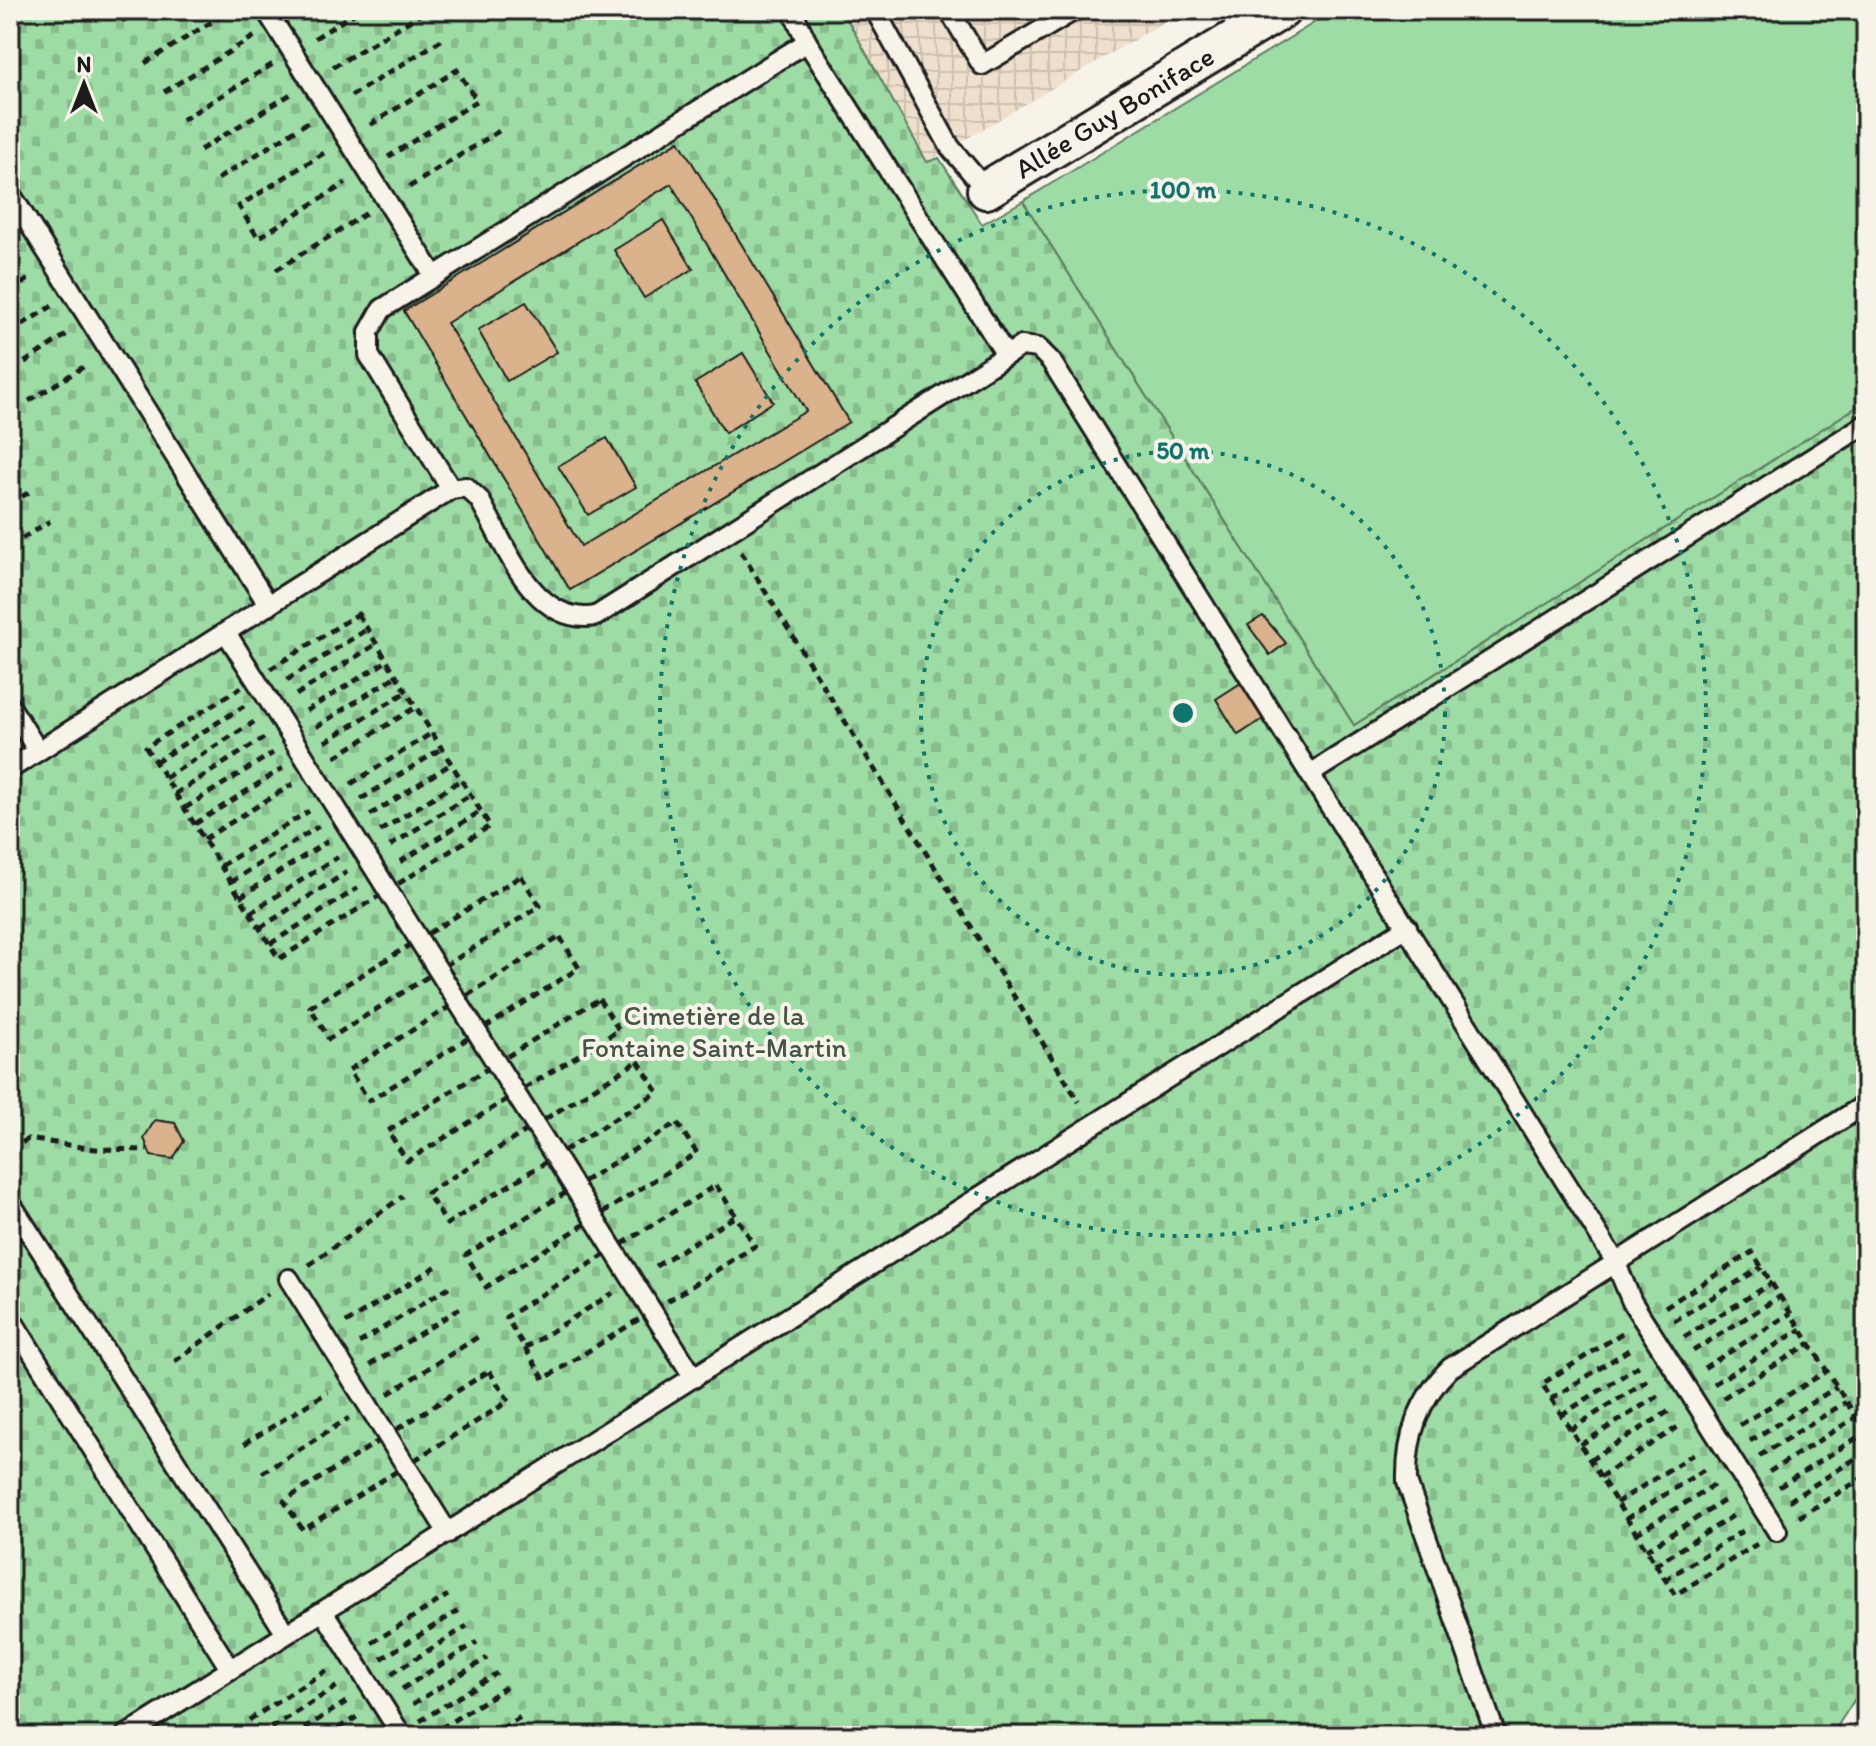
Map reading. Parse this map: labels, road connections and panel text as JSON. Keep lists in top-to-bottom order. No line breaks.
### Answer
{"streets":{"street":["Allée Guy Boniface"]},"parks":["Cimetière de la Fontaine Saint-Martin"],"north":"top","rings":["100 m","50 m"]}
